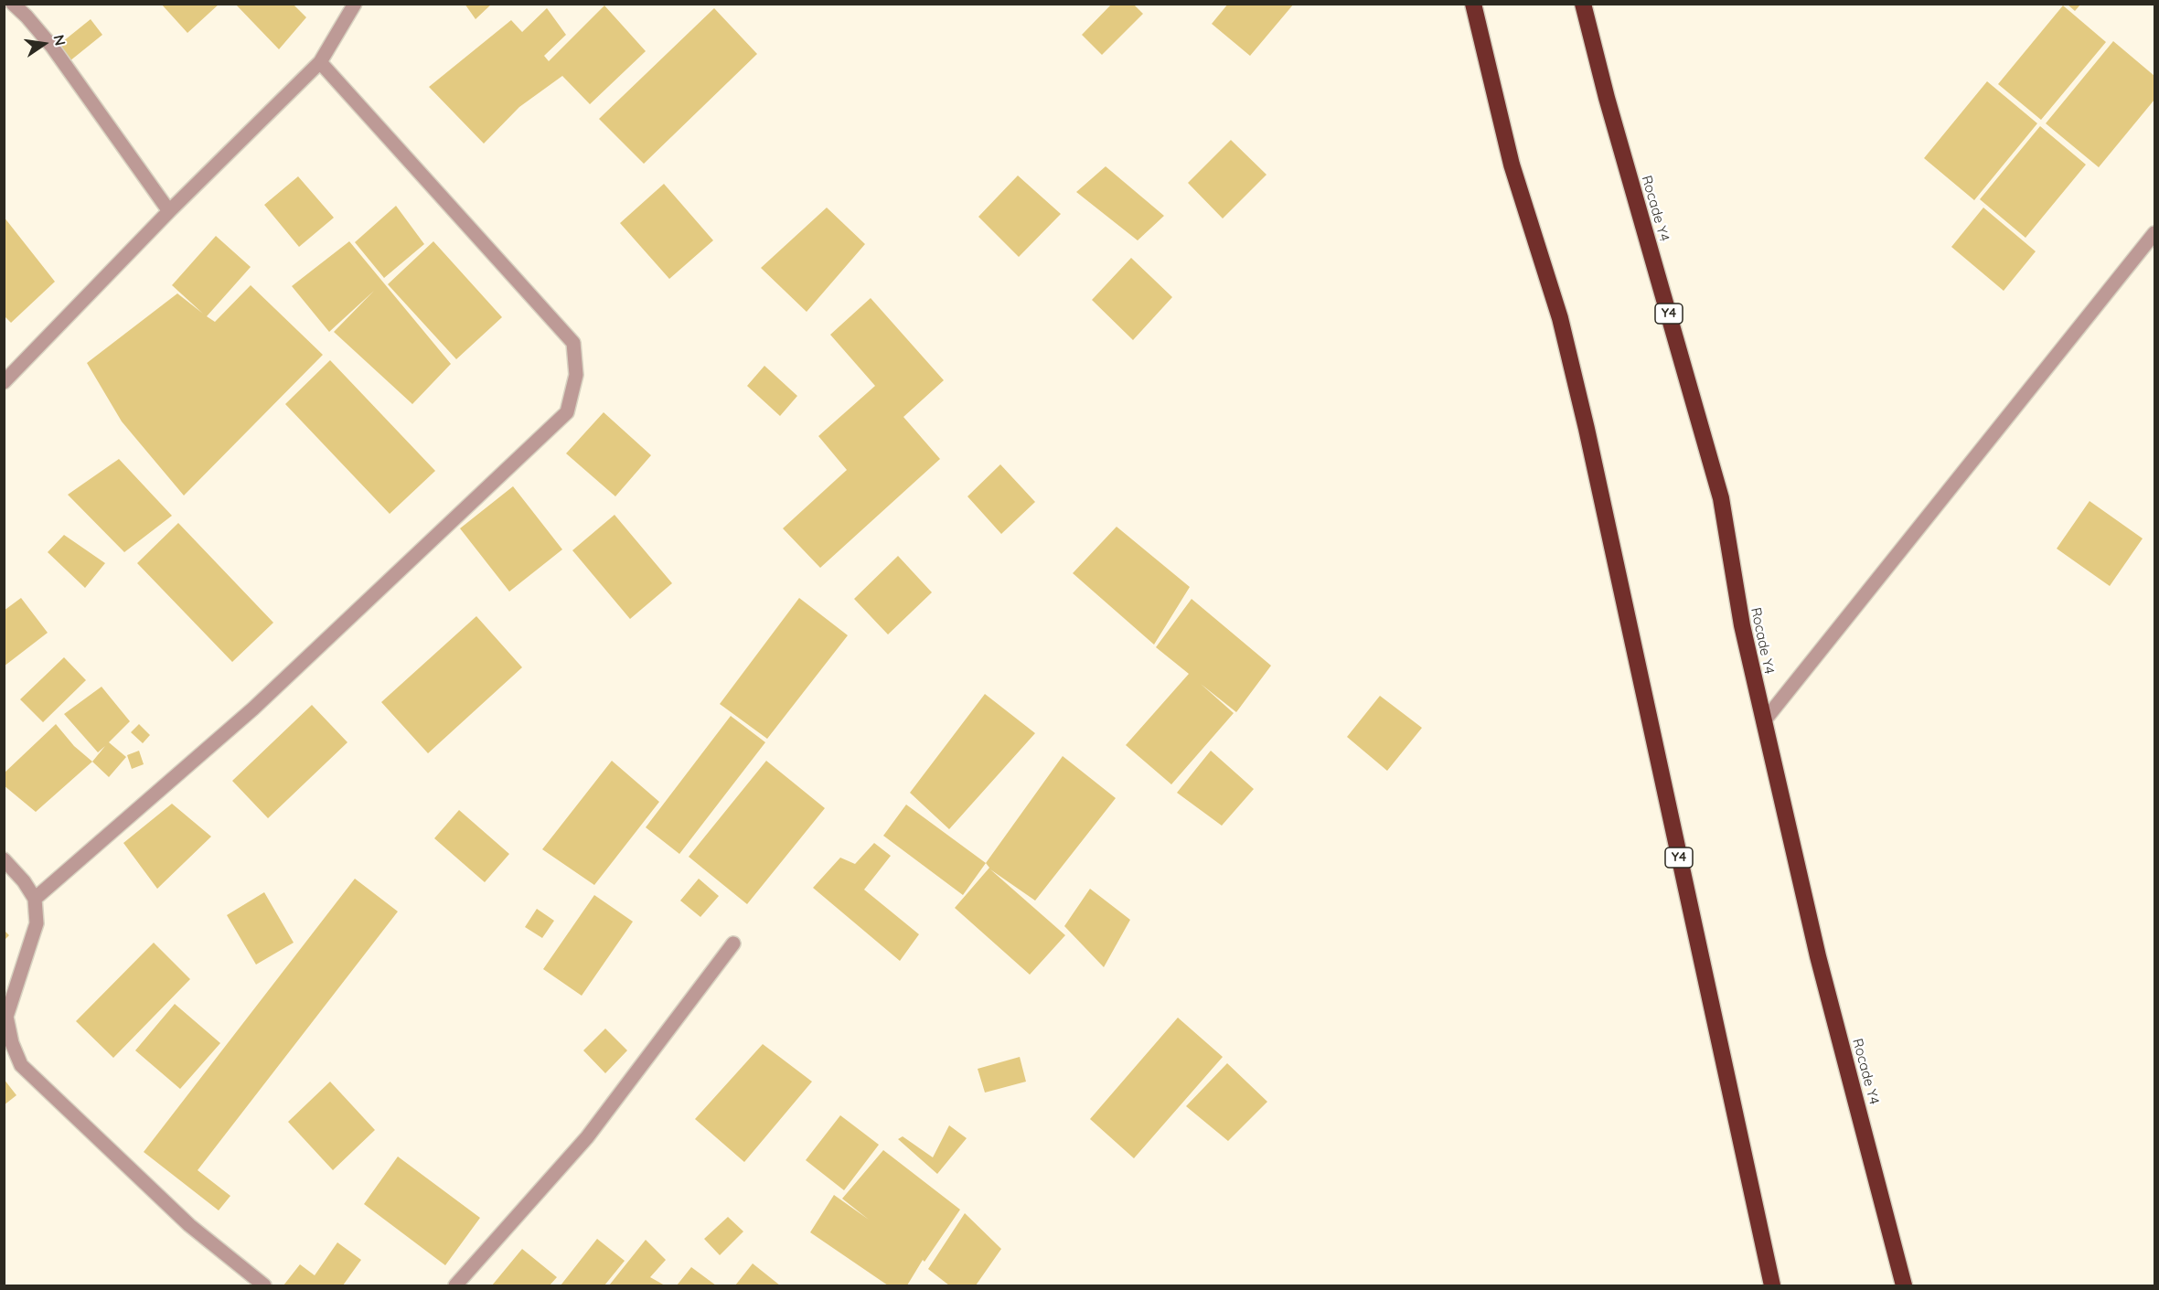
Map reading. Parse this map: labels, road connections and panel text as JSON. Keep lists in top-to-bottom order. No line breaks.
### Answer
{"streets":{"highway":["Rocade Y4","Y4"]},"north":"right"}
